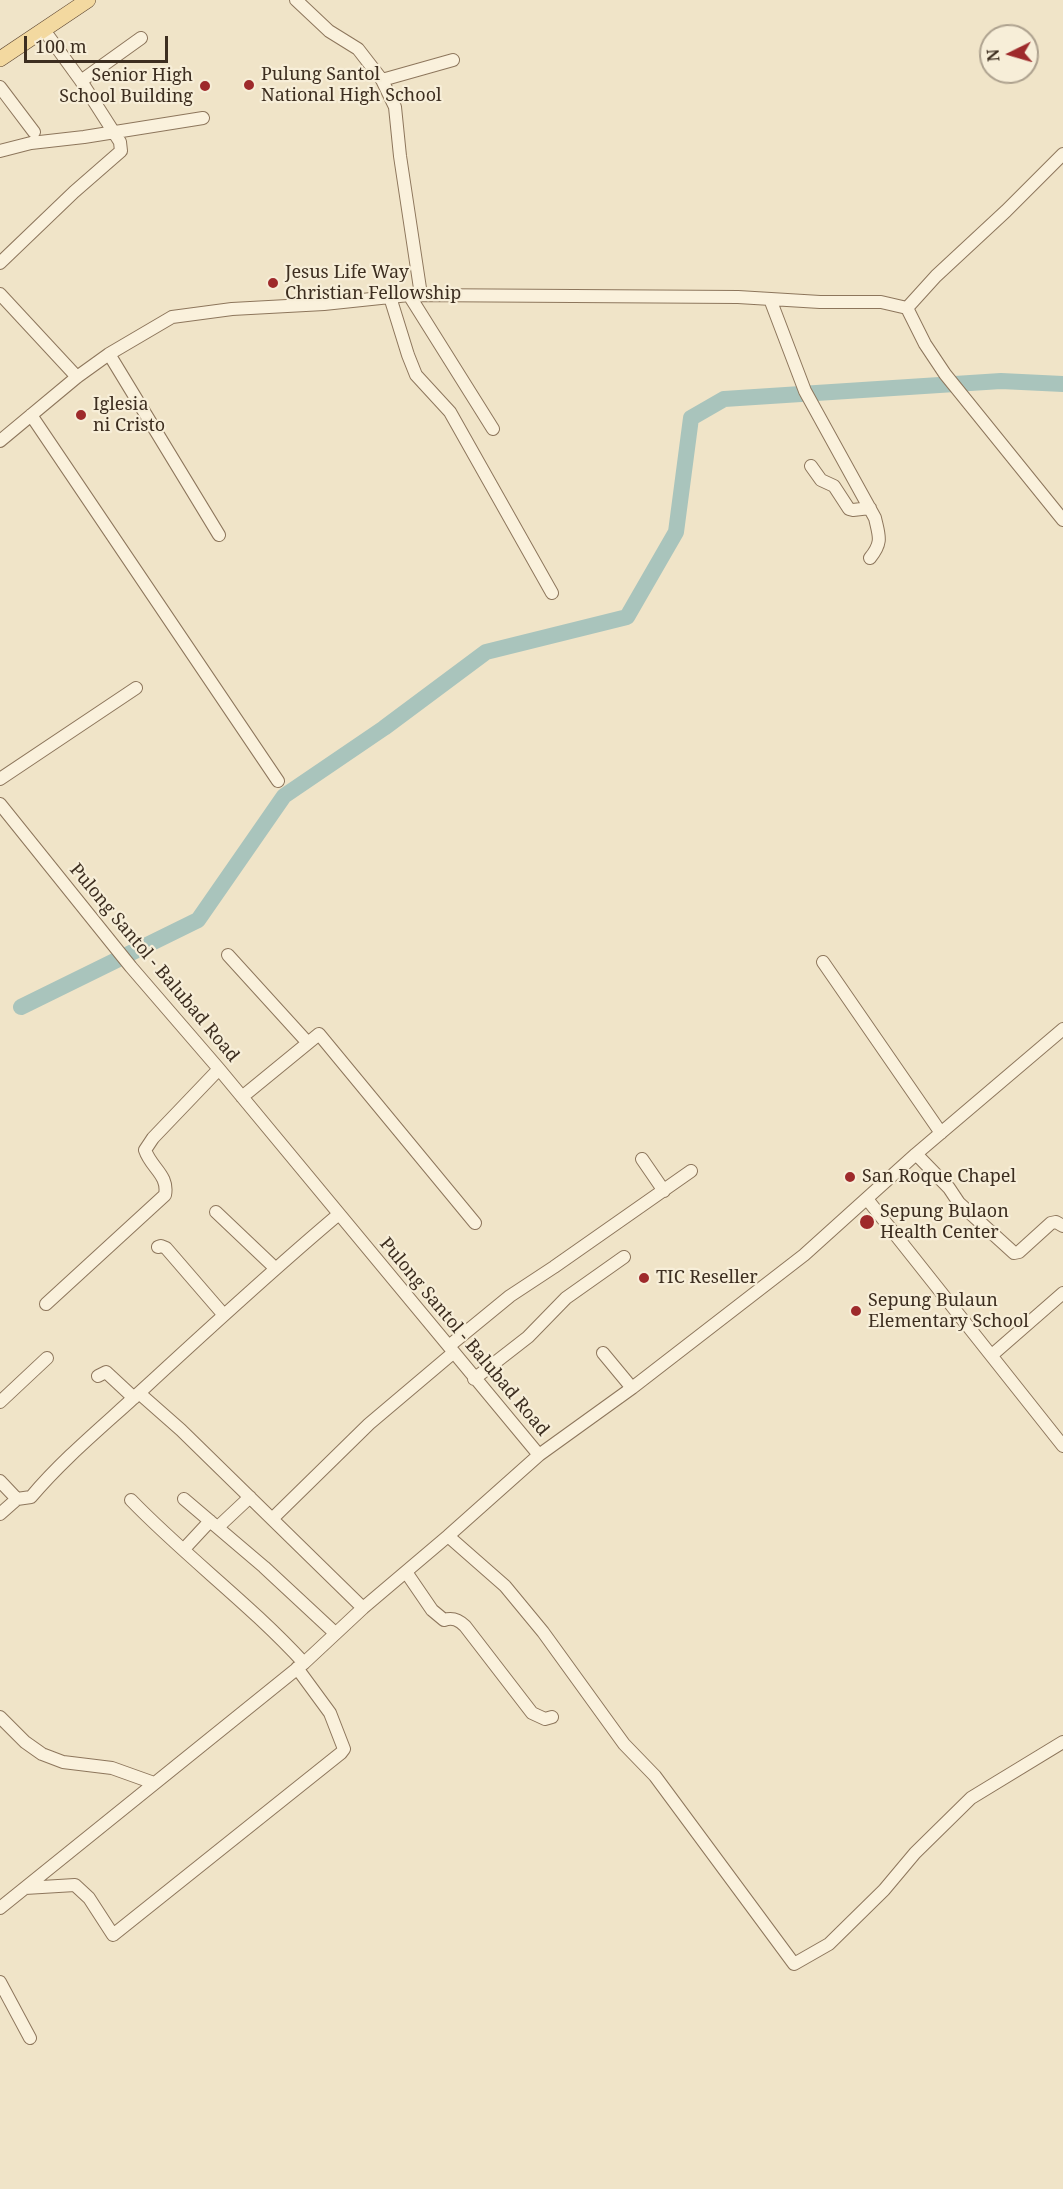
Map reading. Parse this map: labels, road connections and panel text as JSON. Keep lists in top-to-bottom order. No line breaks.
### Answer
{"streets":{"street":["Pulong Santol - Balubad Road"]},"places":["Pulung Santol National High School","Senior High School Building","Jesus Life Way Christian Fellowship","Iglesia ni Cristo","San Roque Chapel","Sepung Bulaon Health Center","TIC Reseller","Sepung Bulaun Elementary School"],"scale_bar":"100 m","north":"left"}
